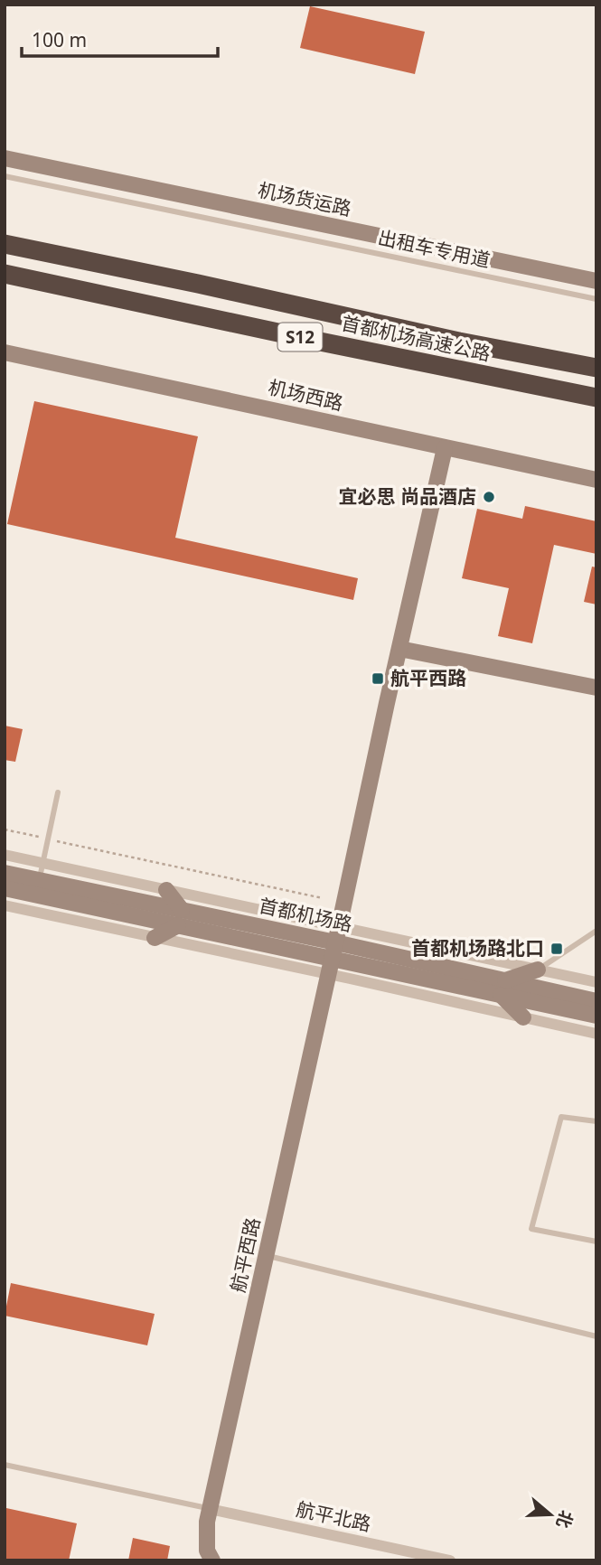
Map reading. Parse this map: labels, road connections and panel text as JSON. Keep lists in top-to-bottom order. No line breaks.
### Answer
{"streets":{"highway":["S12","首都机场高速公路"],"street":["机场货运路","机场西路","首都机场路","航平西路","航平北路"],"lane":["出租车专用道"]},"crossings":[["机场西路","航平西路"],["首都机场路","航平西路"],["航平西路","航平北路"]],"places":{"other":["宜必思 尚品酒店"],"transit":["航平西路","首都机场路北口"]},"scale_bar":"100 m","north":"right"}
